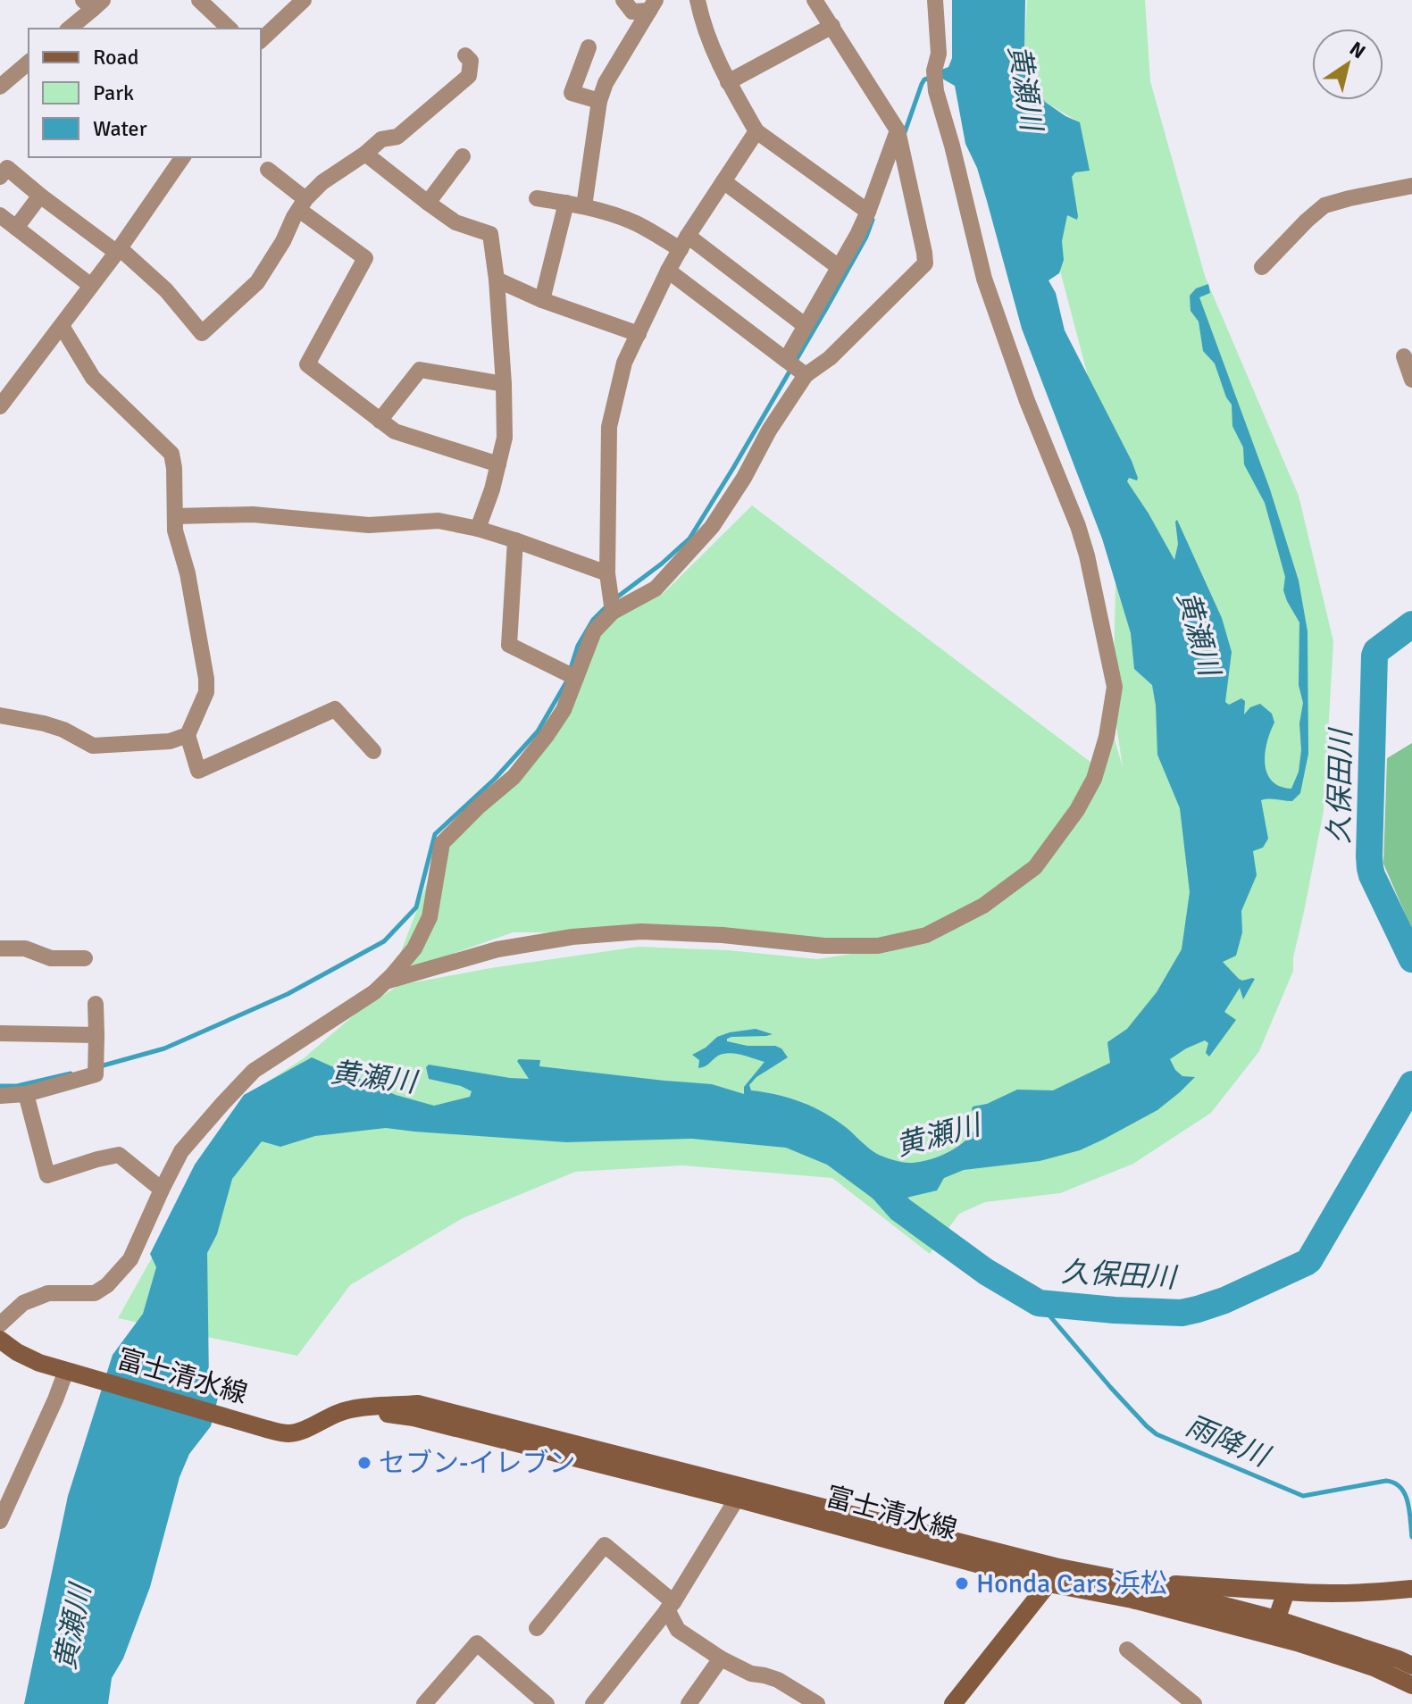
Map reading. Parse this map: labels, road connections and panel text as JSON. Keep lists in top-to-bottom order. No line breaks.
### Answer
{"streets":{"main road":["富士清水線"]},"water":["黄瀬川","久保田川","雨降川"],"places":["セブン-イレブン","Honda Cars 浜松"],"legend":["Road","Park","Water"],"north":"top right"}
